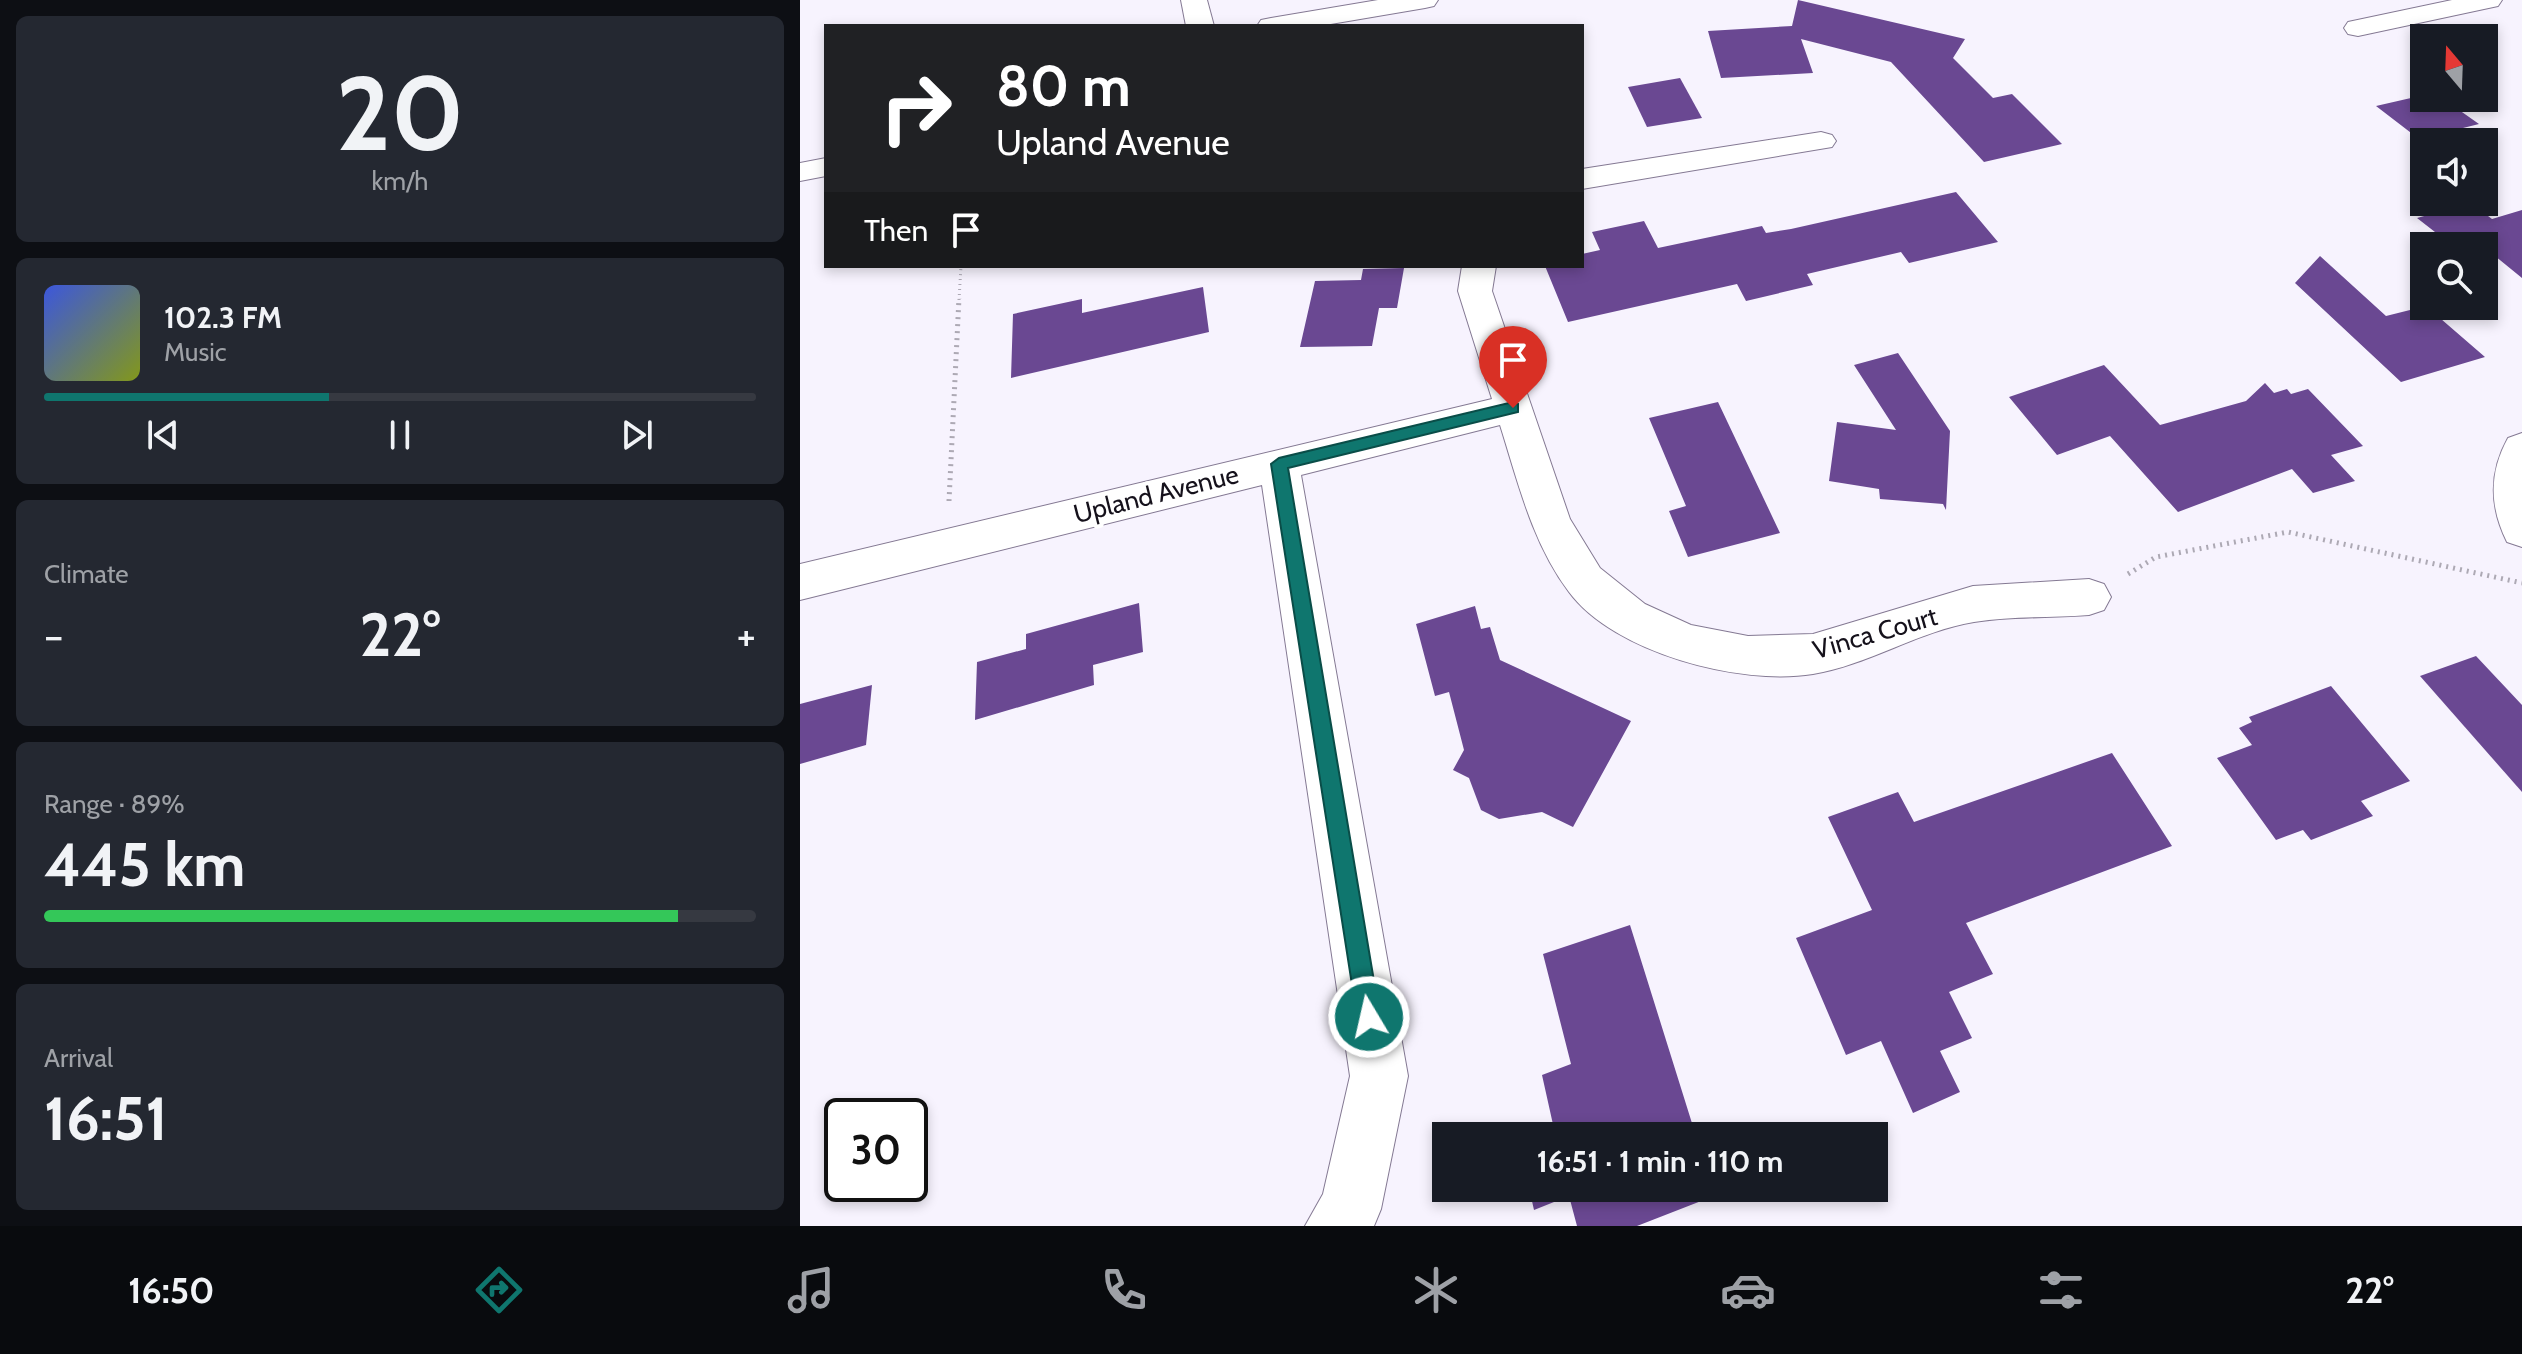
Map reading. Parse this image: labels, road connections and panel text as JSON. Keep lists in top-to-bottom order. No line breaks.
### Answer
{"streets":{"street":["Upland Avenue","Vinca Court"]},"crossings":[["Upland Avenue","Vinca Court"]],"north":"top","page":{"tile":[["20","km/h"],"Climate",["Range · 89%","445 km"],["Arrival","16:51"]],"turn":["80 m","Upland Avenue"],"then":"Then","song":["102.3 FM","Music"],"heat":["−","22°","+"],"limit":"30","trip":"16:51 · 1 min · 110 m","tabs":["16:50","22°"]}}
